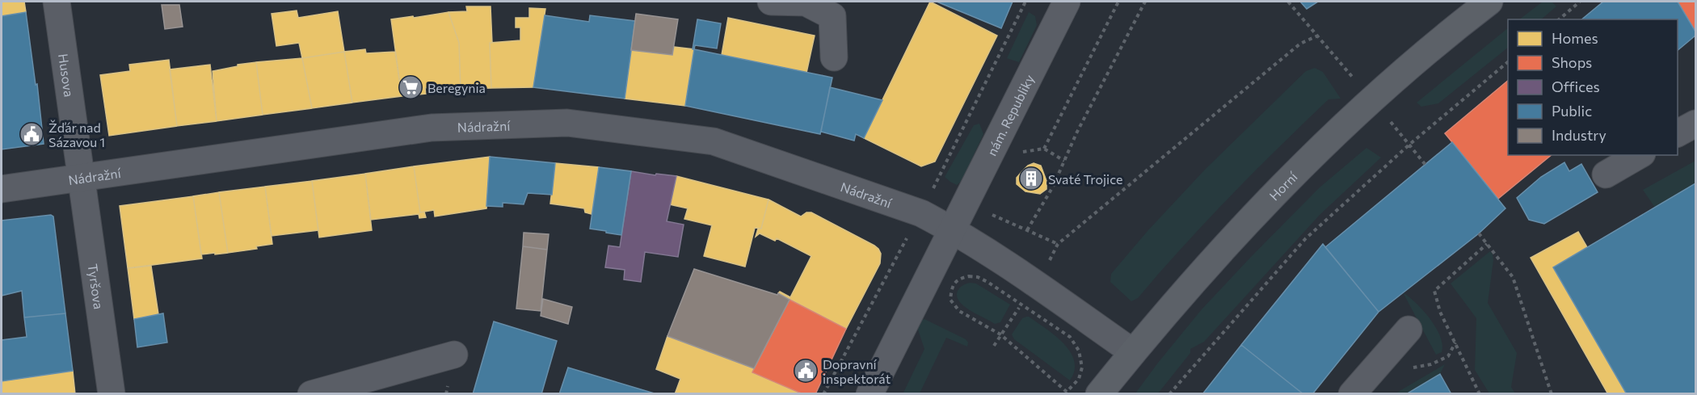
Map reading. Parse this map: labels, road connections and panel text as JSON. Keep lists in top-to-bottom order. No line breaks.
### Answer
{"streets":{"main road":["Horní"],"street":["Husova","nám. Republiky","Nádražní","Tyršova"]},"crossings":[["Husova","Nádražní"],["Husova","Tyršova"],["nám. Republiky","Nádražní"],["Nádražní","Tyršova"]],"places":{"supermarket":["Beregynia"],"public building":["Žďár nad Sázavou 1","Dopravní inspektorát"],"building":["Svaté Trojice"]},"legend":["Homes","Shops","Offices","Public","Industry"]}
